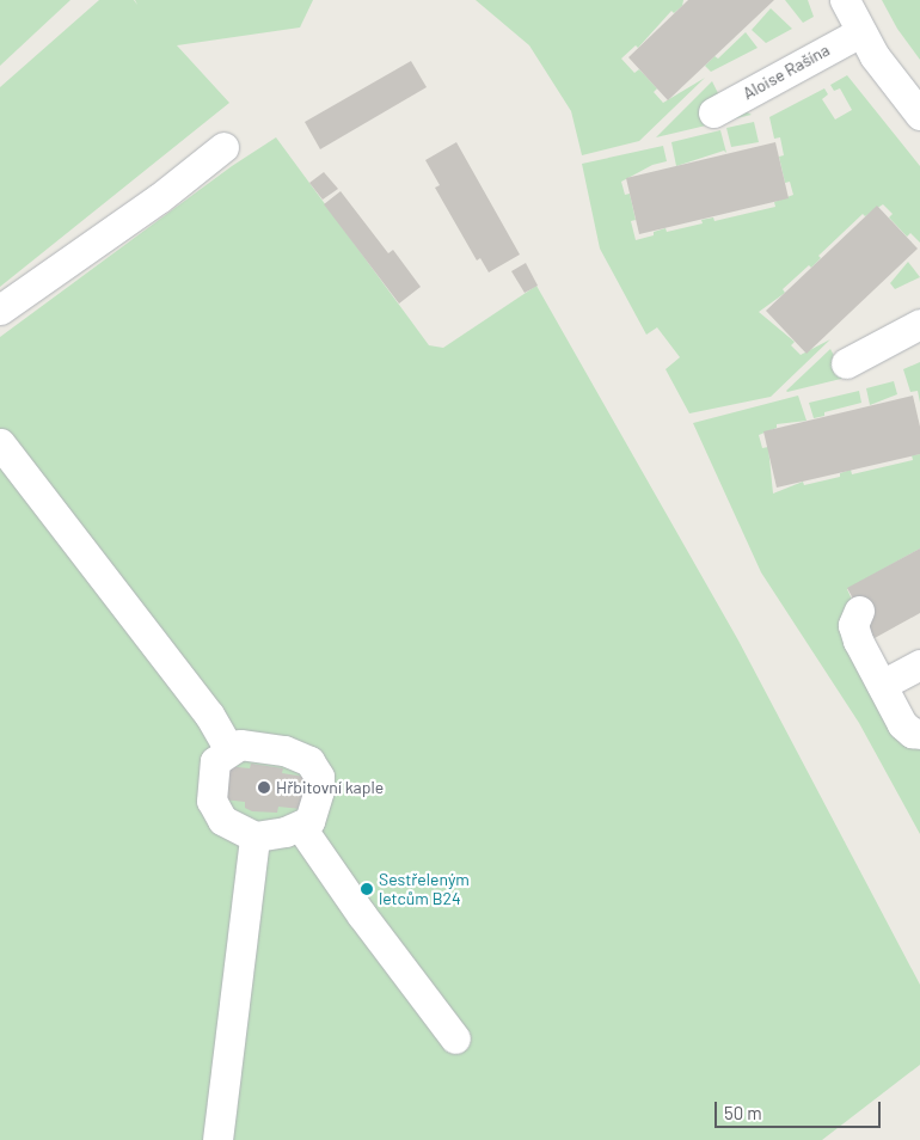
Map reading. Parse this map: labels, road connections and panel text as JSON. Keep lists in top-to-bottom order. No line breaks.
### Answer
{"streets":{"street":["Aloise Rašína"]},"places":["Hřbitovní kaple","Sestřeleným letcům B24"],"scale_bar":"50 m"}
